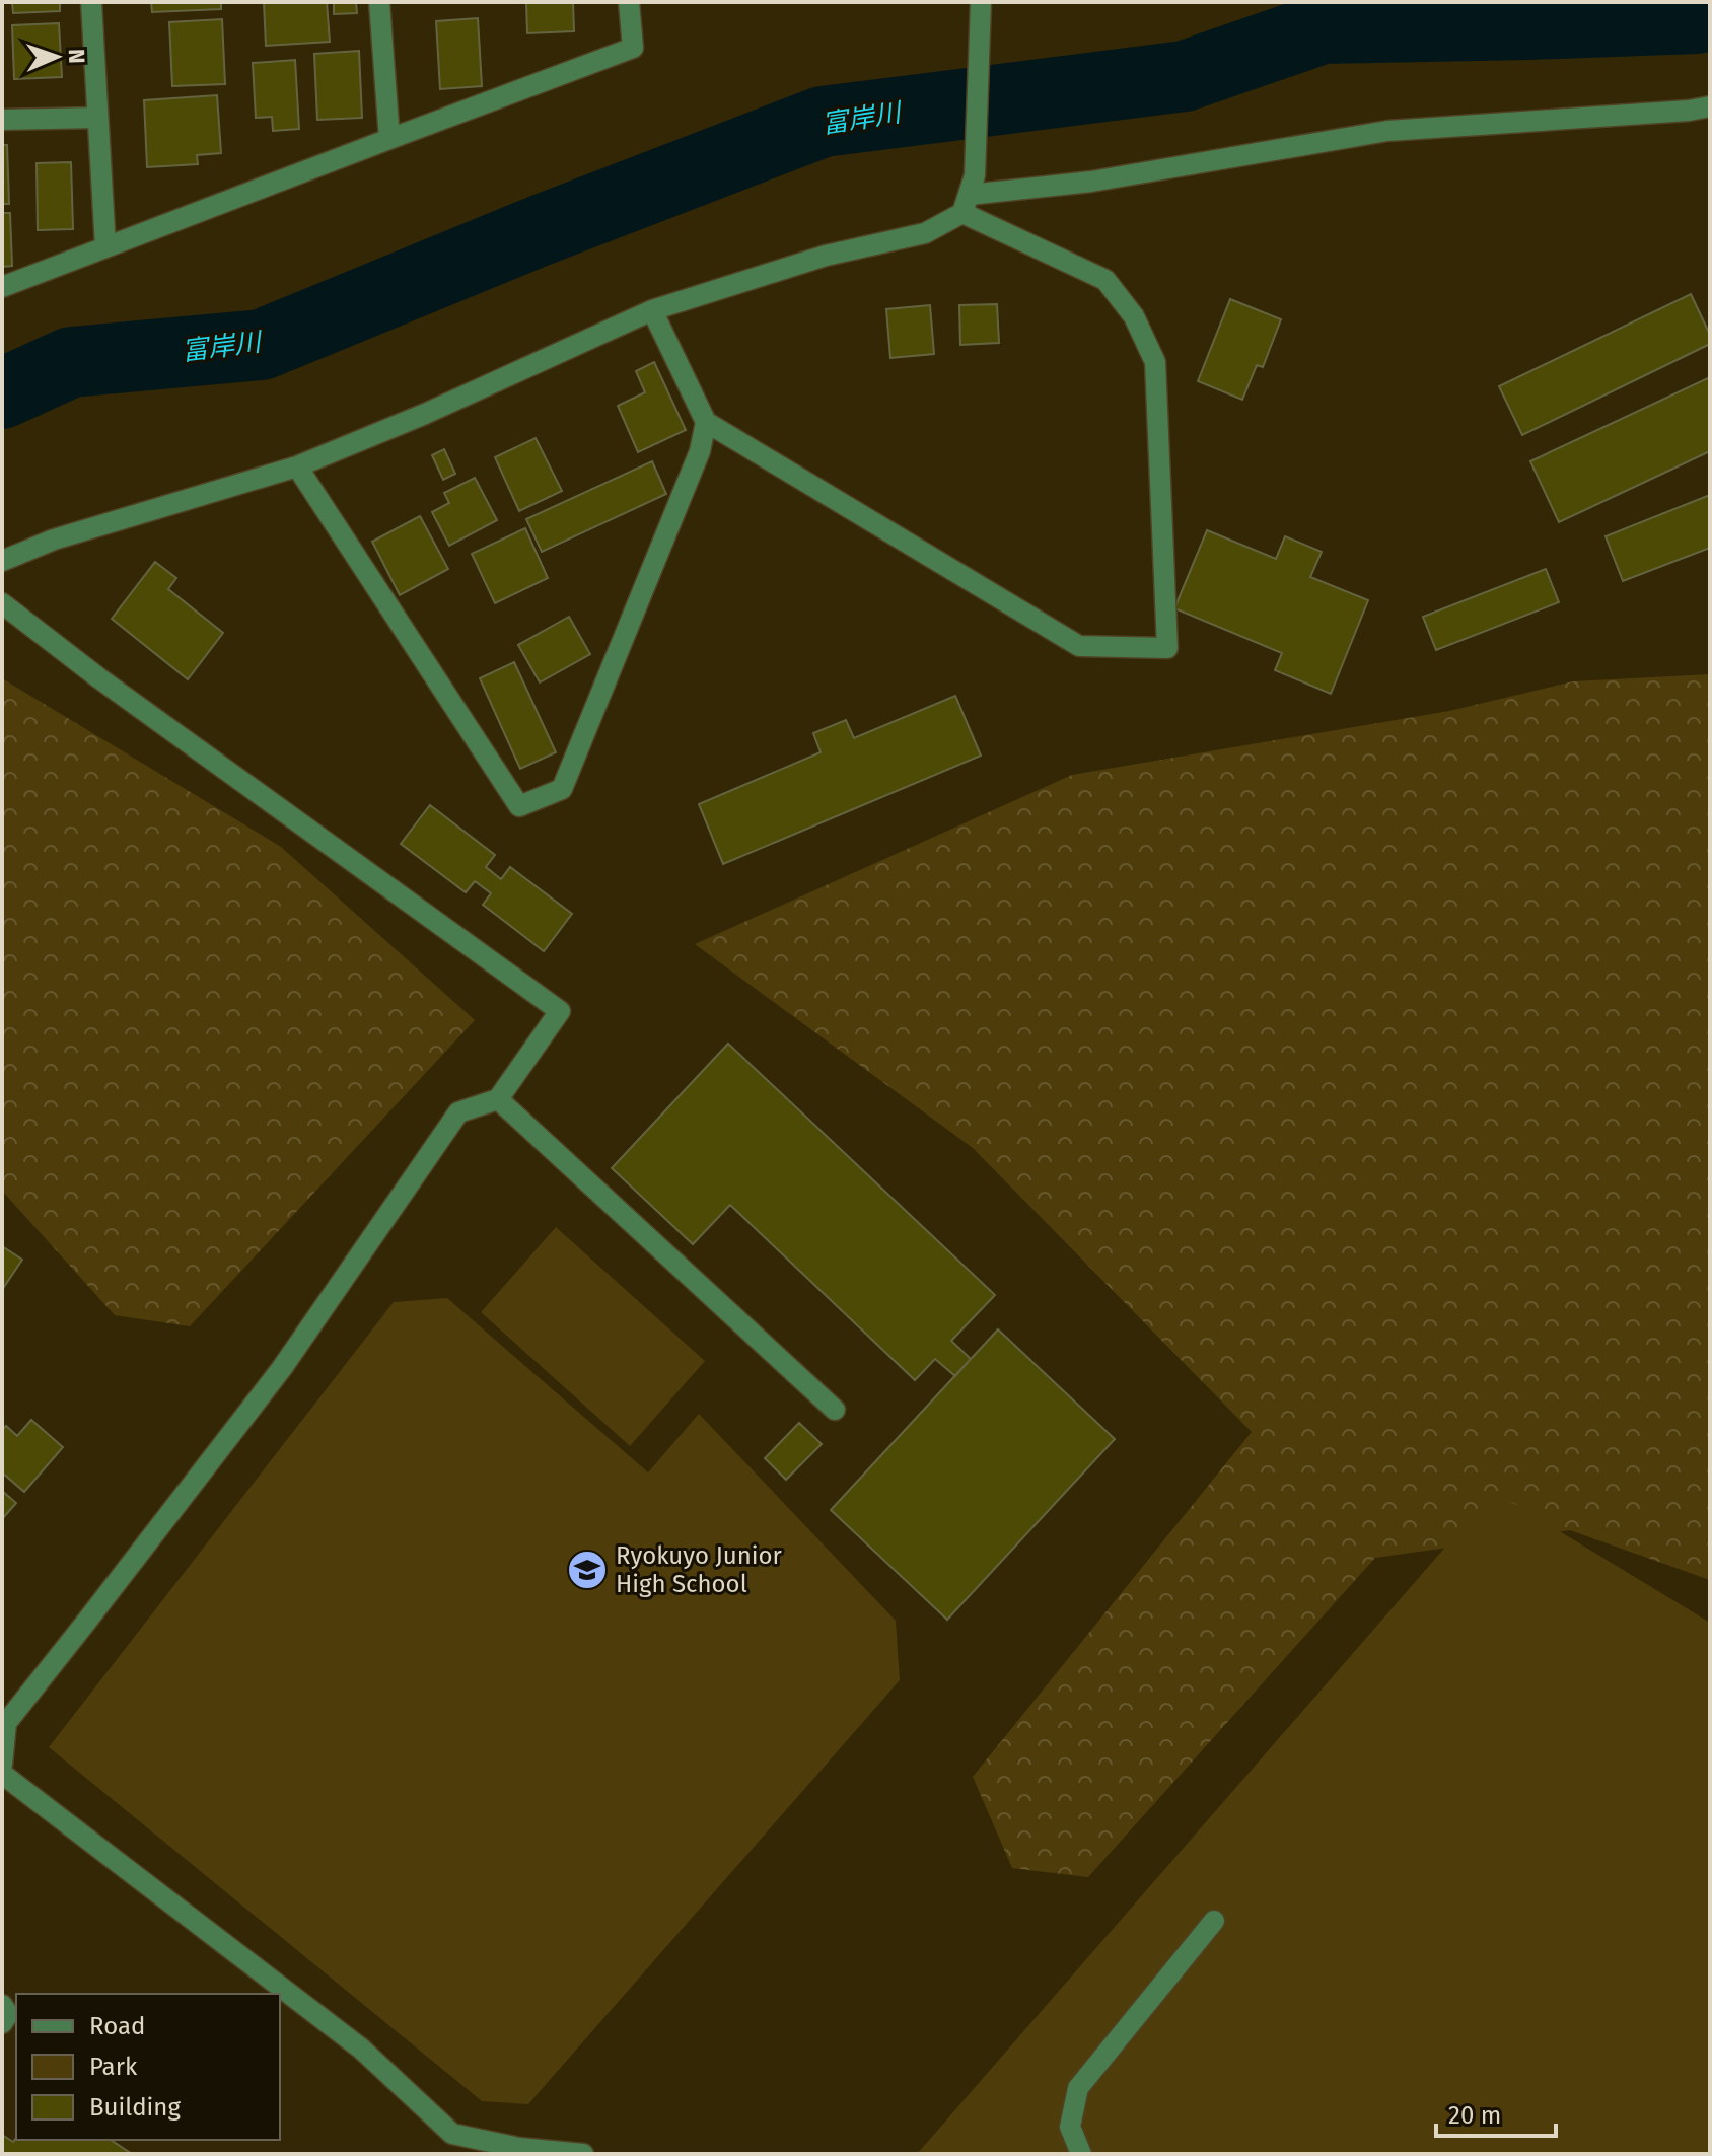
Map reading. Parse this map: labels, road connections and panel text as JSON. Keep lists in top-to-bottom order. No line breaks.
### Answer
{"water":["富岸川"],"places":{"school or university":["Ryokuyo Junior High School"]},"legend":["Road","Park","Building"],"scale_bar":"20 m","north":"right"}
